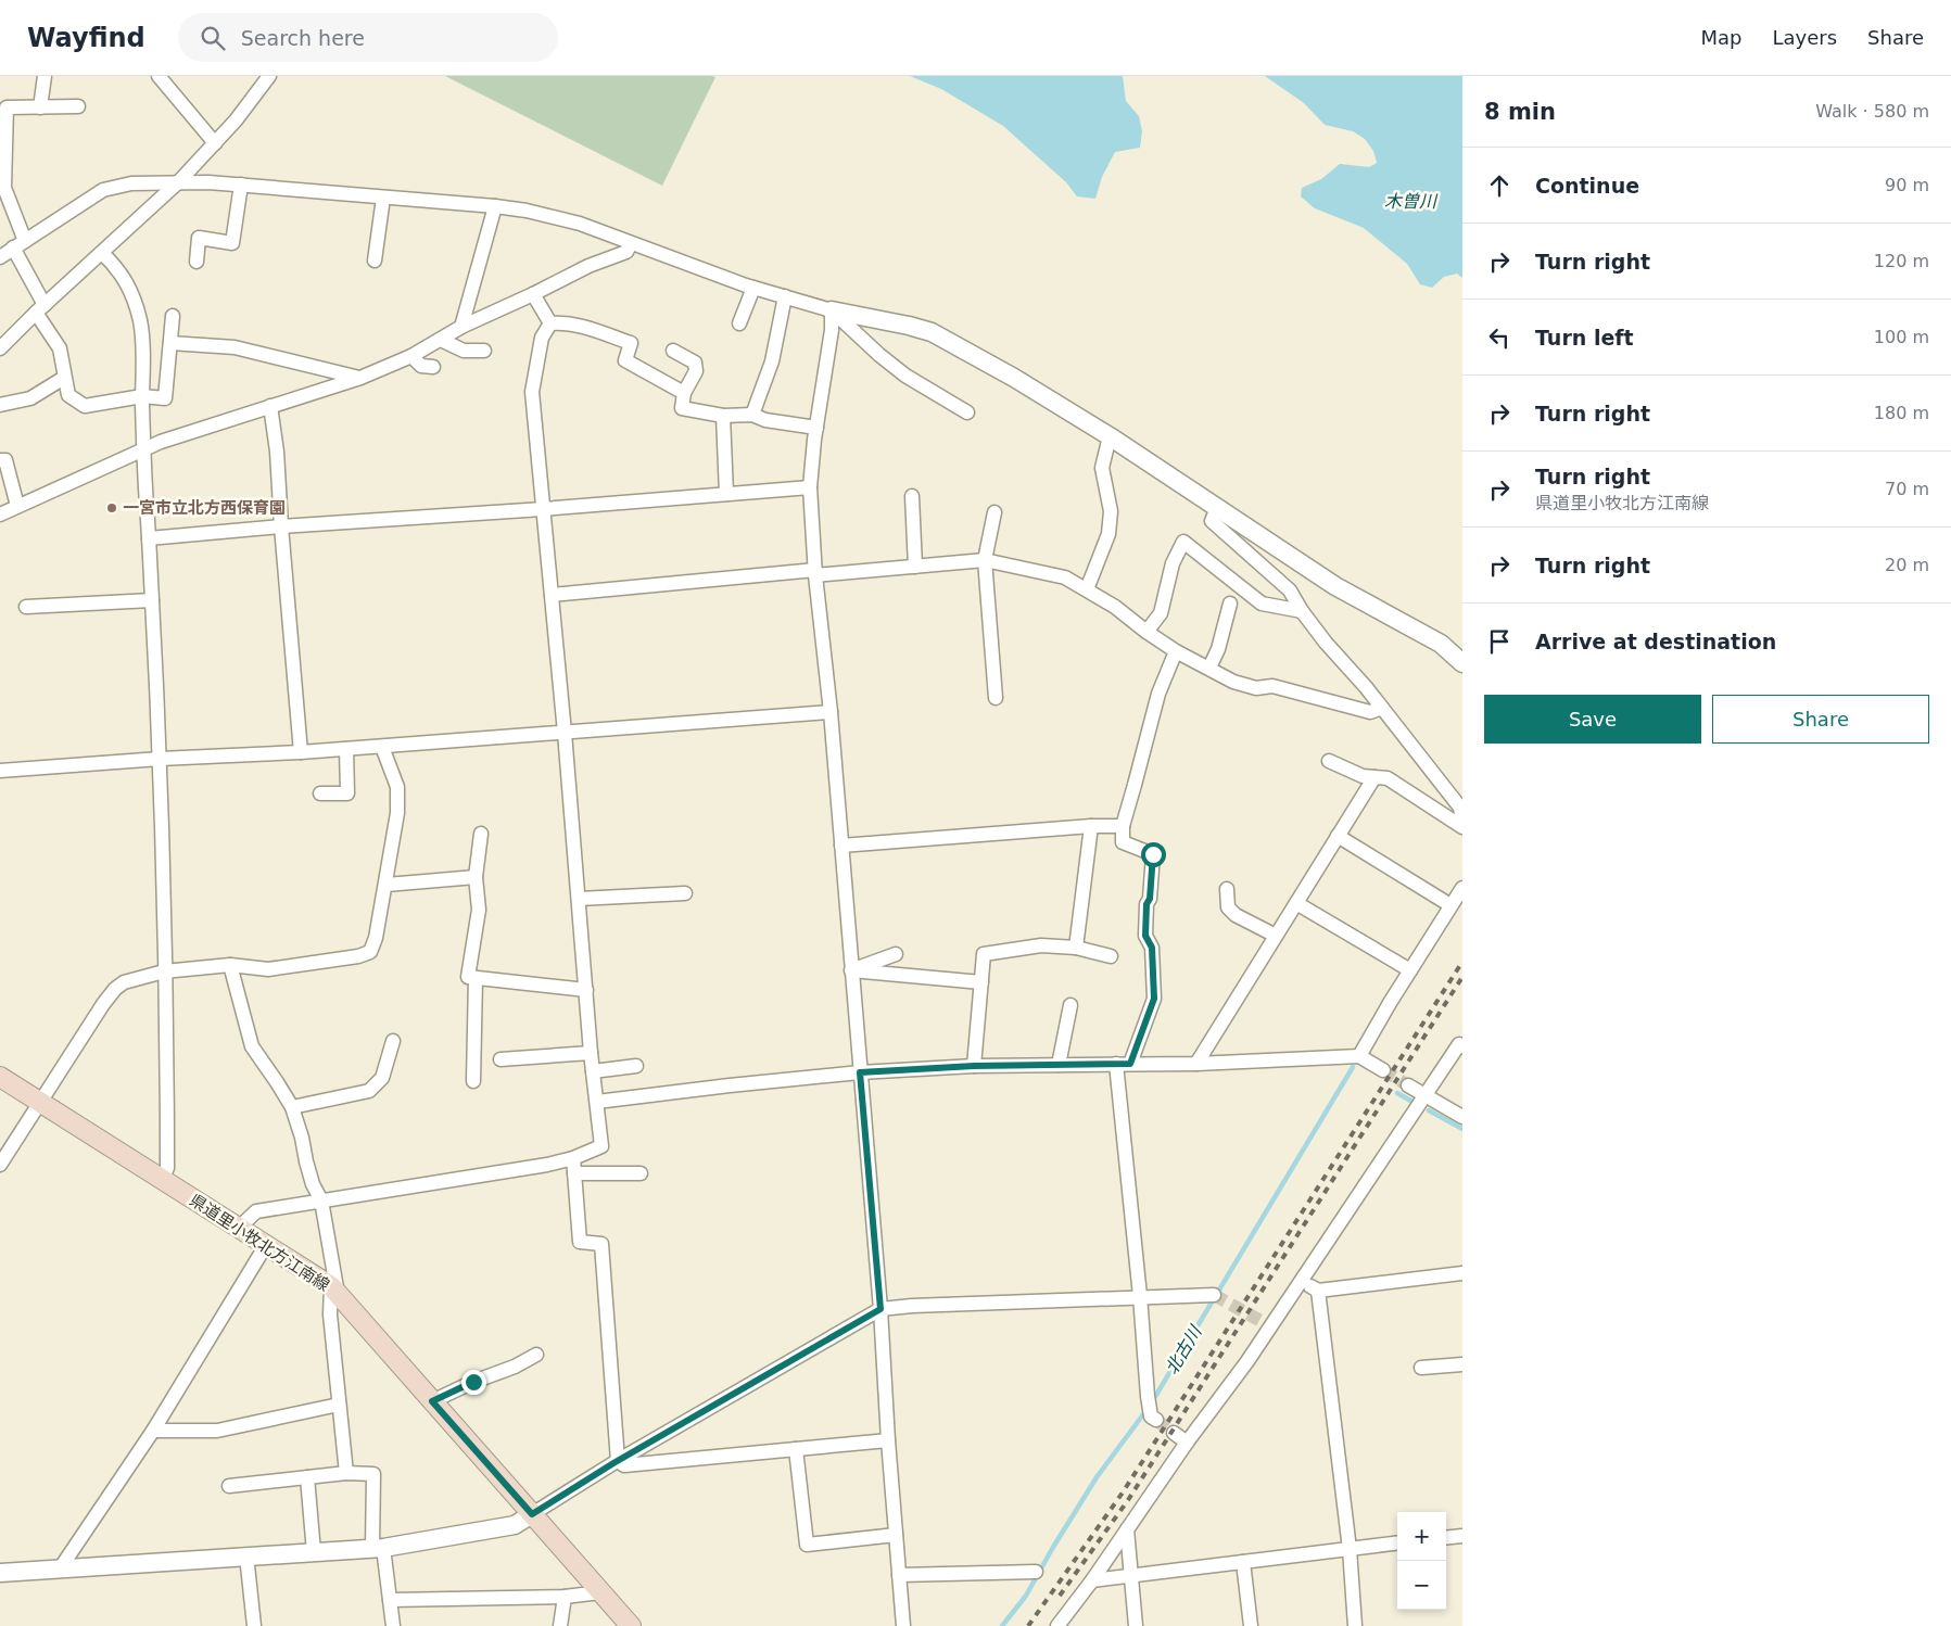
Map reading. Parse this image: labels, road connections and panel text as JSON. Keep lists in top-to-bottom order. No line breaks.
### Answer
{"streets":{"main road":["県道里小牧北方江南線"]},"water":["木曽川","北古川"],"places":["一宮市立北方西保育園"],"page":{"header":"Wayfind","search":"Search here","nav":["Map","Layers","Share"],"heading":["8 min","Walk · 580 m"],"list":[["Continue","90 m"],["Turn right","120 m"],["Turn left","100 m"],["Turn right","180 m"],["Turn right","県道里小牧北方江南線","70 m"],["Turn right","20 m"],"Arrive at destination"],"buttons":["Save","Share"],"map_buttons":["+","−"]}}
